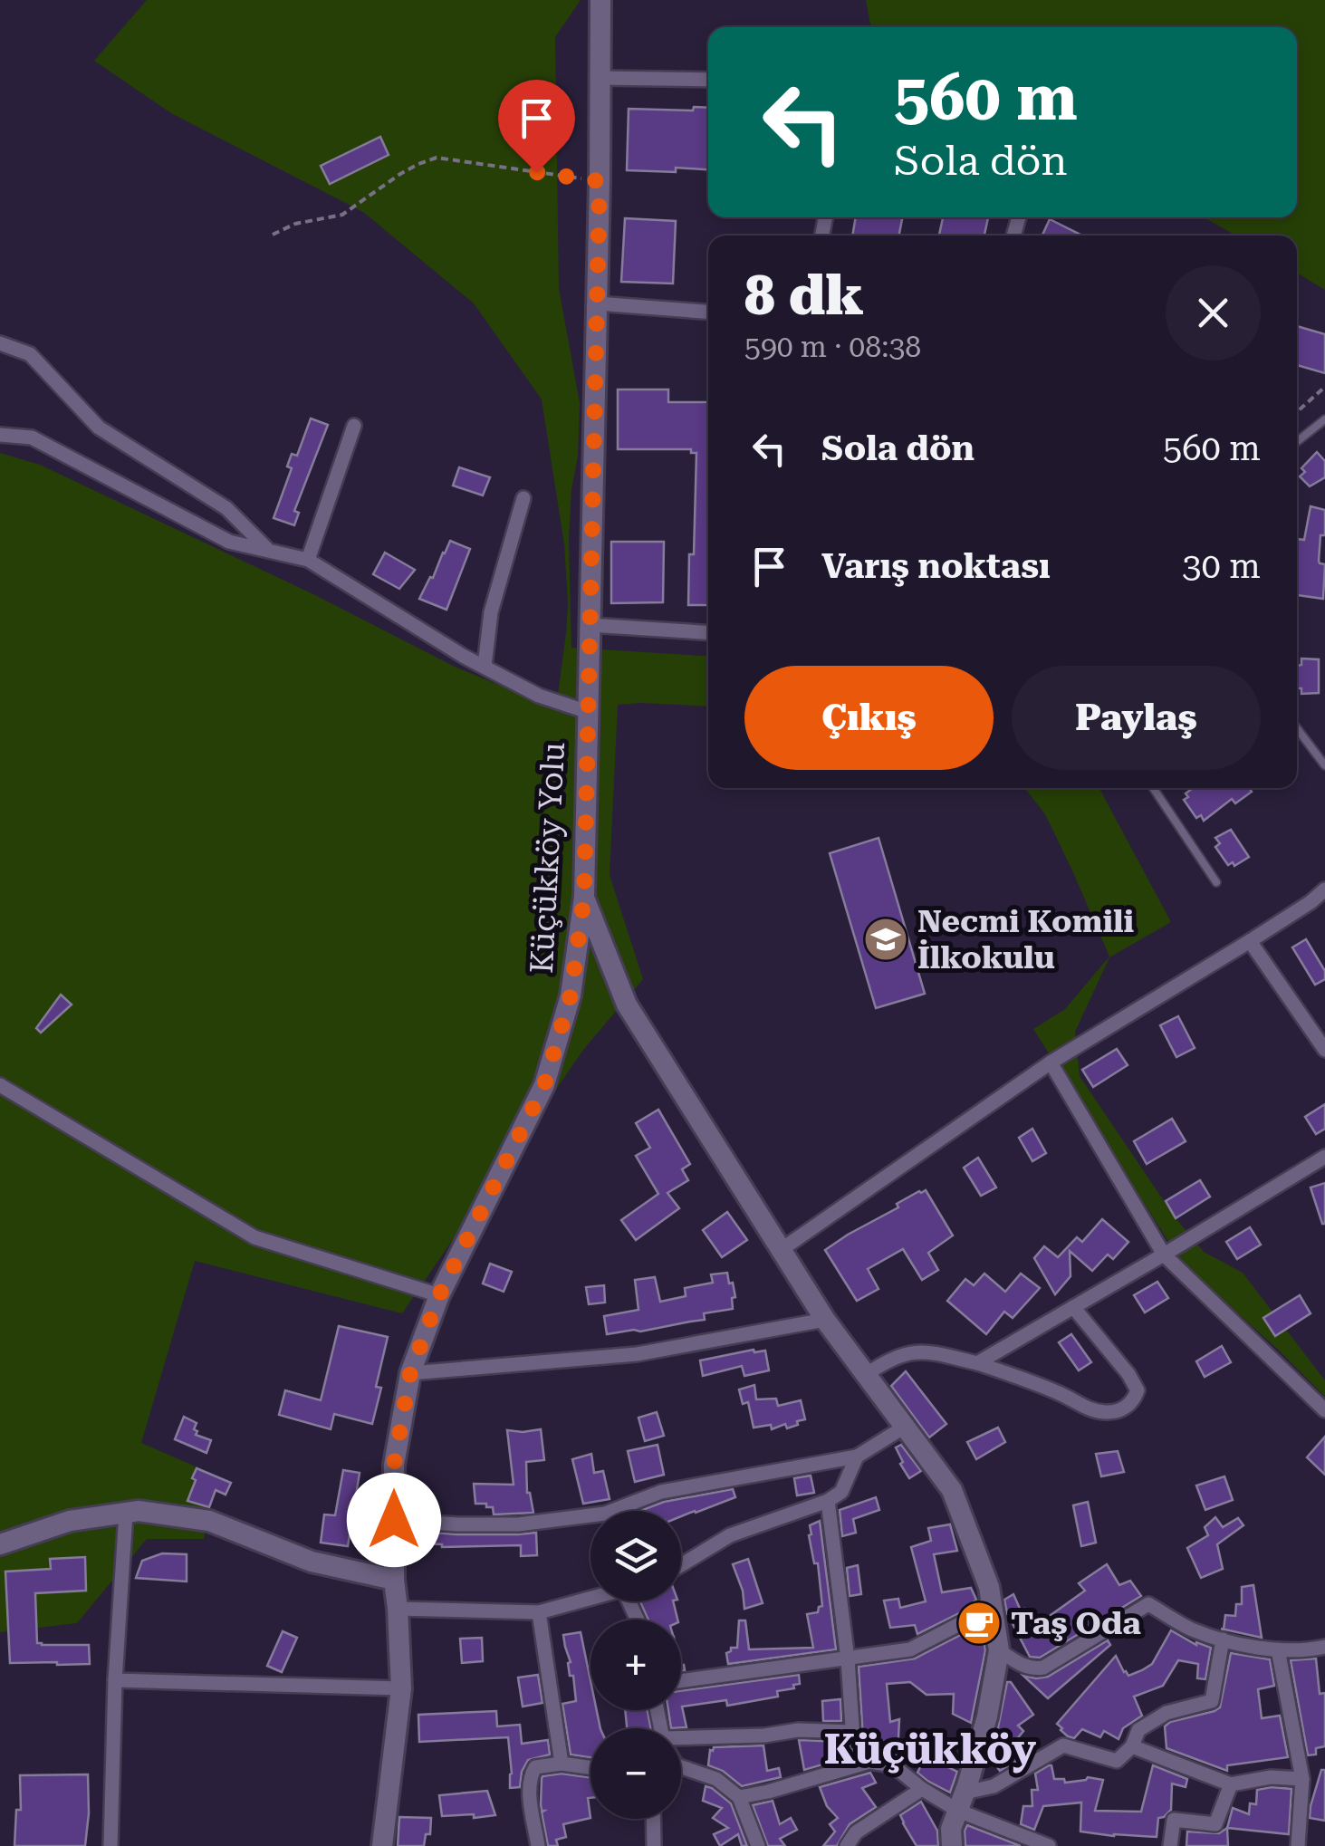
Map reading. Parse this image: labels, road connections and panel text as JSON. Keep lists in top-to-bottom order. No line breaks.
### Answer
{"streets":{"main road":["Küçükköy Yolu"]},"districts":["Küçükköy"],"places":{"school or university":["Necmi Komili İlkokulu"],"cafe":["Taş Oda"]},"page":{"turn":["560 m","Sola dön"],"heading":["8 dk","590 m · 08:38"],"list":[{"name":"Sola dön","value":"560 m"},{"name":"Varış noktası","value":"30 m"}],"buttons":["Çıkış","Paylaş"],"map_buttons":["+","−"]}}
